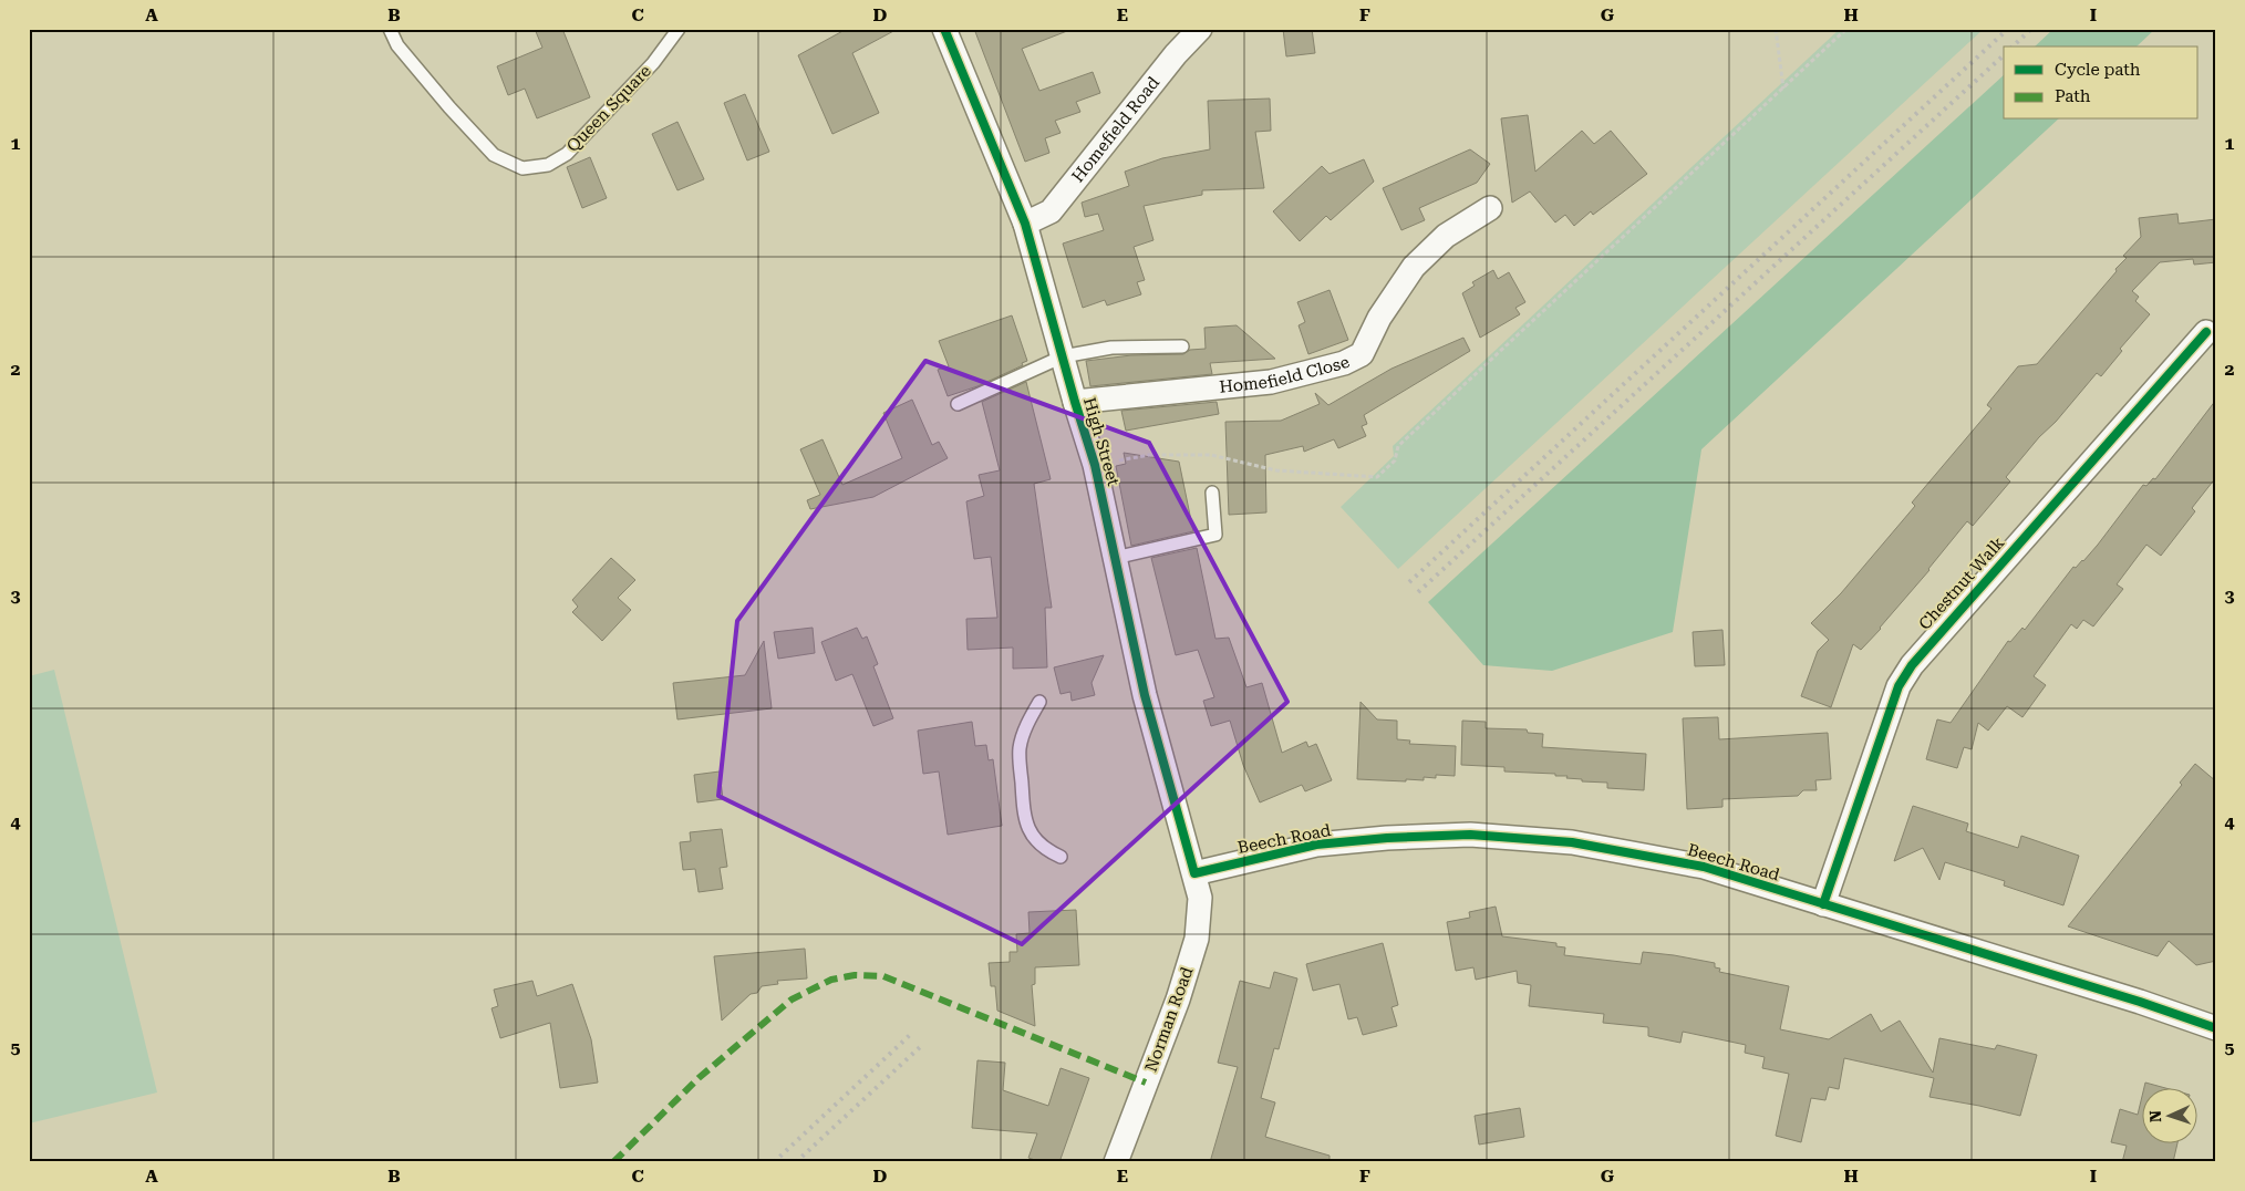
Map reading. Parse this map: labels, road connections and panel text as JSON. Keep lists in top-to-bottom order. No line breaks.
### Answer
{"streets":{"street":["Homefield Road","Homefield Close","High Street","Chestnut Walk","Beech Road","Norman Road"],"lane":["Queen Square"]},"crossings":[["Homefield Road","High Street"],["Homefield Close","High Street"],["High Street","Beech Road"],["High Street","Norman Road"],["Chestnut Walk","Beech Road"],["Beech Road","Norman Road"]],"legend":["Cycle path","Path"],"north":"left","grid":{"columns":["A","B","C","D","E","F","G","H","I"],"rows":["1","2","3","4","5"]}}
